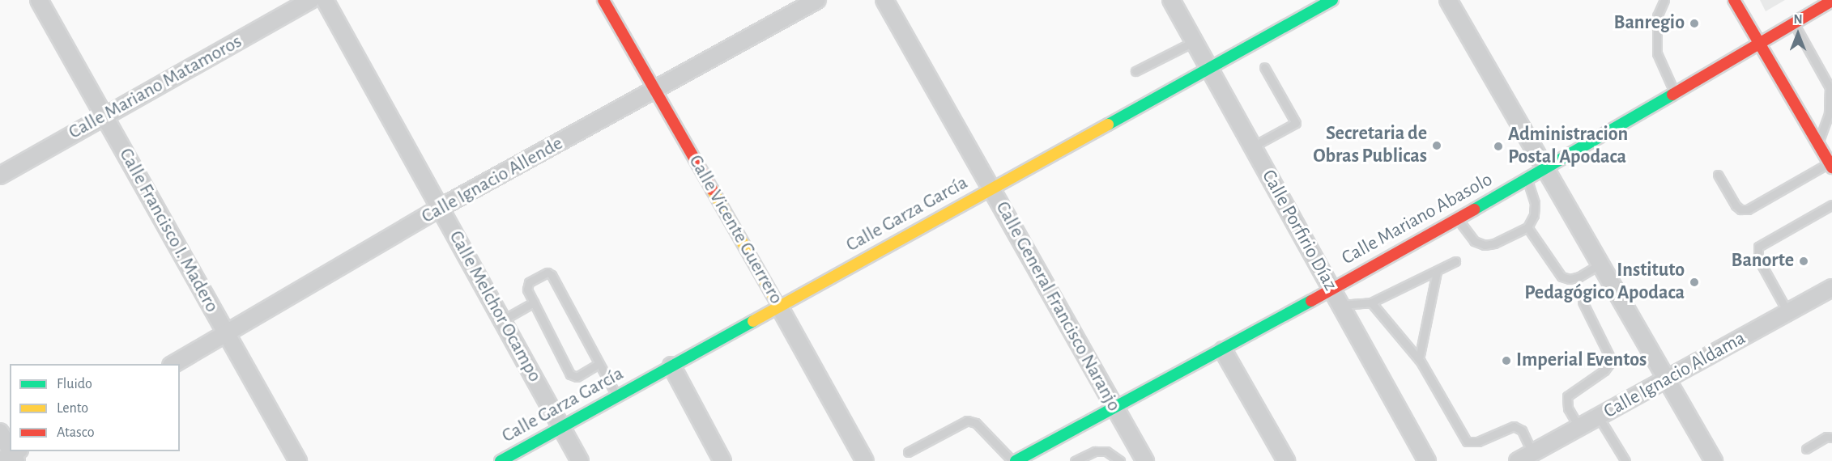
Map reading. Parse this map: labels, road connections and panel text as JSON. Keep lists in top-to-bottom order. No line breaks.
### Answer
{"streets":{"street":["Calle Mariano Matamoros","Calle Ignacio Allende","Calle Garza García","Calle Mariano Abasolo","Calle Vicente Guerrero","Calle Francisco I. Madero","Calle Porfirio Díaz","Calle Melchor Ocampo","Calle General Francisco Naranjo","Calle Ignacio Aldama"]},"crossings":[["Calle Mariano Matamoros","Calle Francisco I. Madero"],["Calle Ignacio Allende","Calle Vicente Guerrero"],["Calle Ignacio Allende","Calle Francisco I. Madero"],["Calle Ignacio Allende","Calle Melchor Ocampo"],["Calle Garza García","Calle Vicente Guerrero"],["Calle Garza García","Calle Porfirio Díaz"],["Calle Garza García","Calle Melchor Ocampo"],["Calle Garza García","Calle General Francisco Naranjo"],["Calle Mariano Abasolo","Calle Porfirio Díaz"],["Calle Mariano Abasolo","Calle General Francisco Naranjo"]],"places":["Banregio","Secretaria de Obras Publicas","Administracion Postal Apodaca","Banorte","Instituto Pedagógico Apodaca","Imperial Eventos"],"legend":["Fluido","Lento","Atasco"],"north":"top"}
